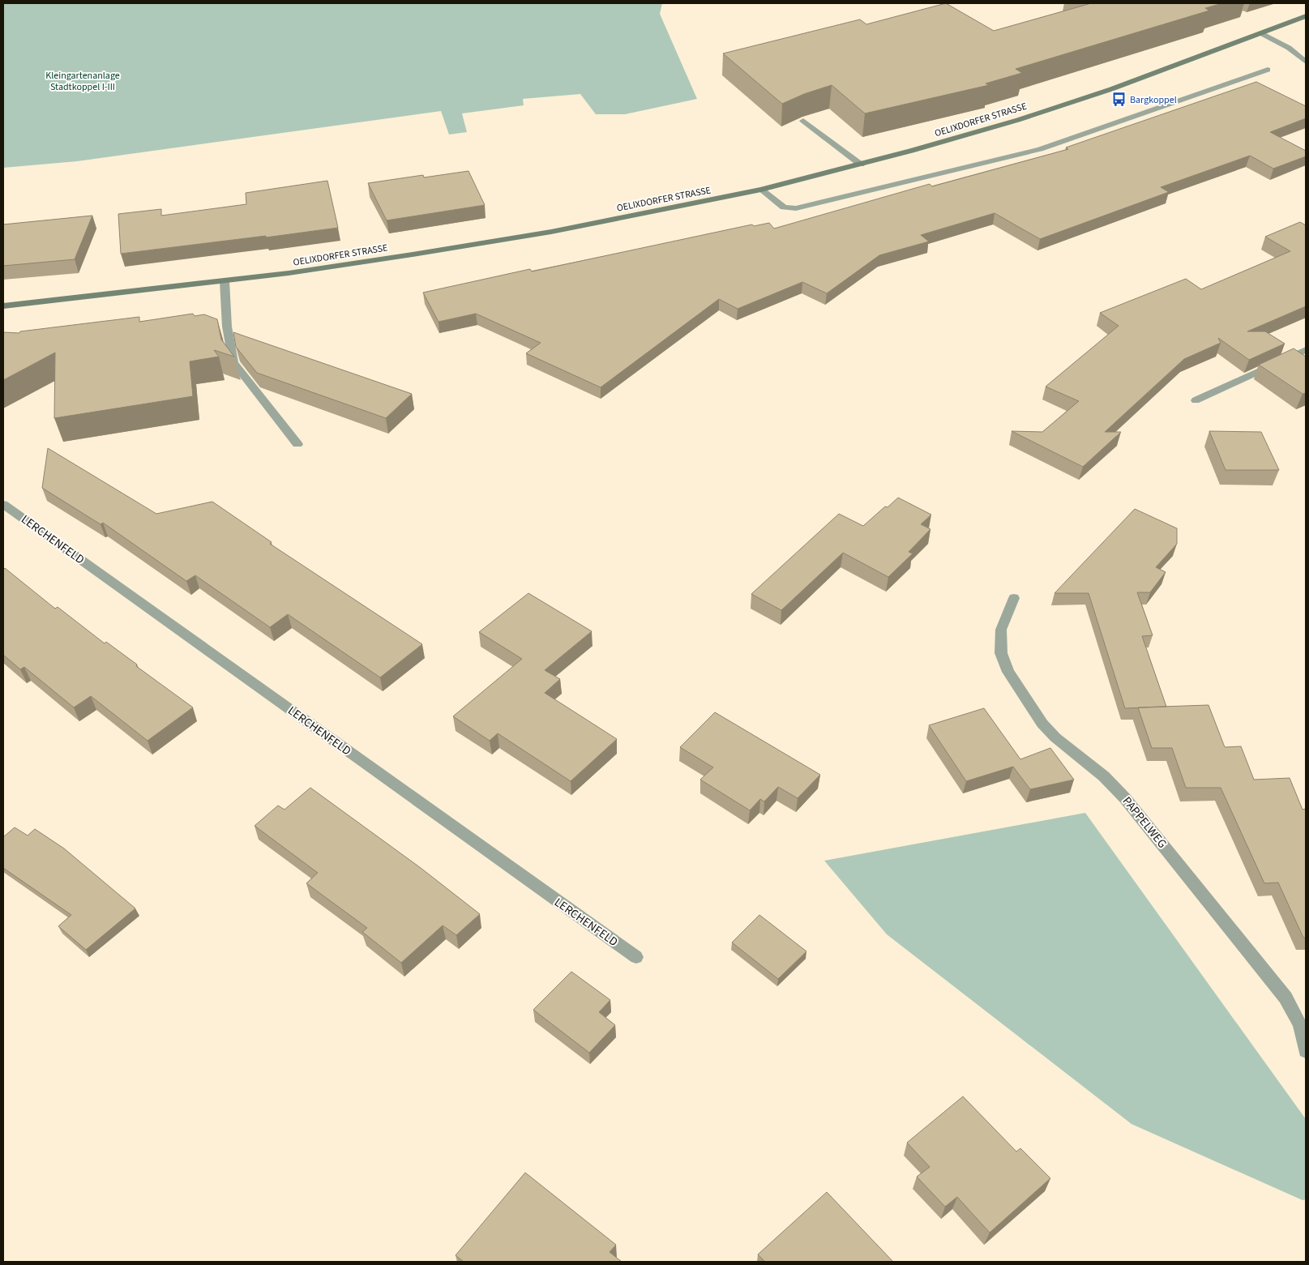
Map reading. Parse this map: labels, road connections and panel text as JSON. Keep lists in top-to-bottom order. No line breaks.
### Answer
{"streets":{"street":["OELIXDORFER STRASSE","LERCHENFELD","PAPPELWEG"]},"parks":["Kleingartenanlage Stadtkoppel I-III"],"places":{"bus stop":["Bargkoppel"]}}
